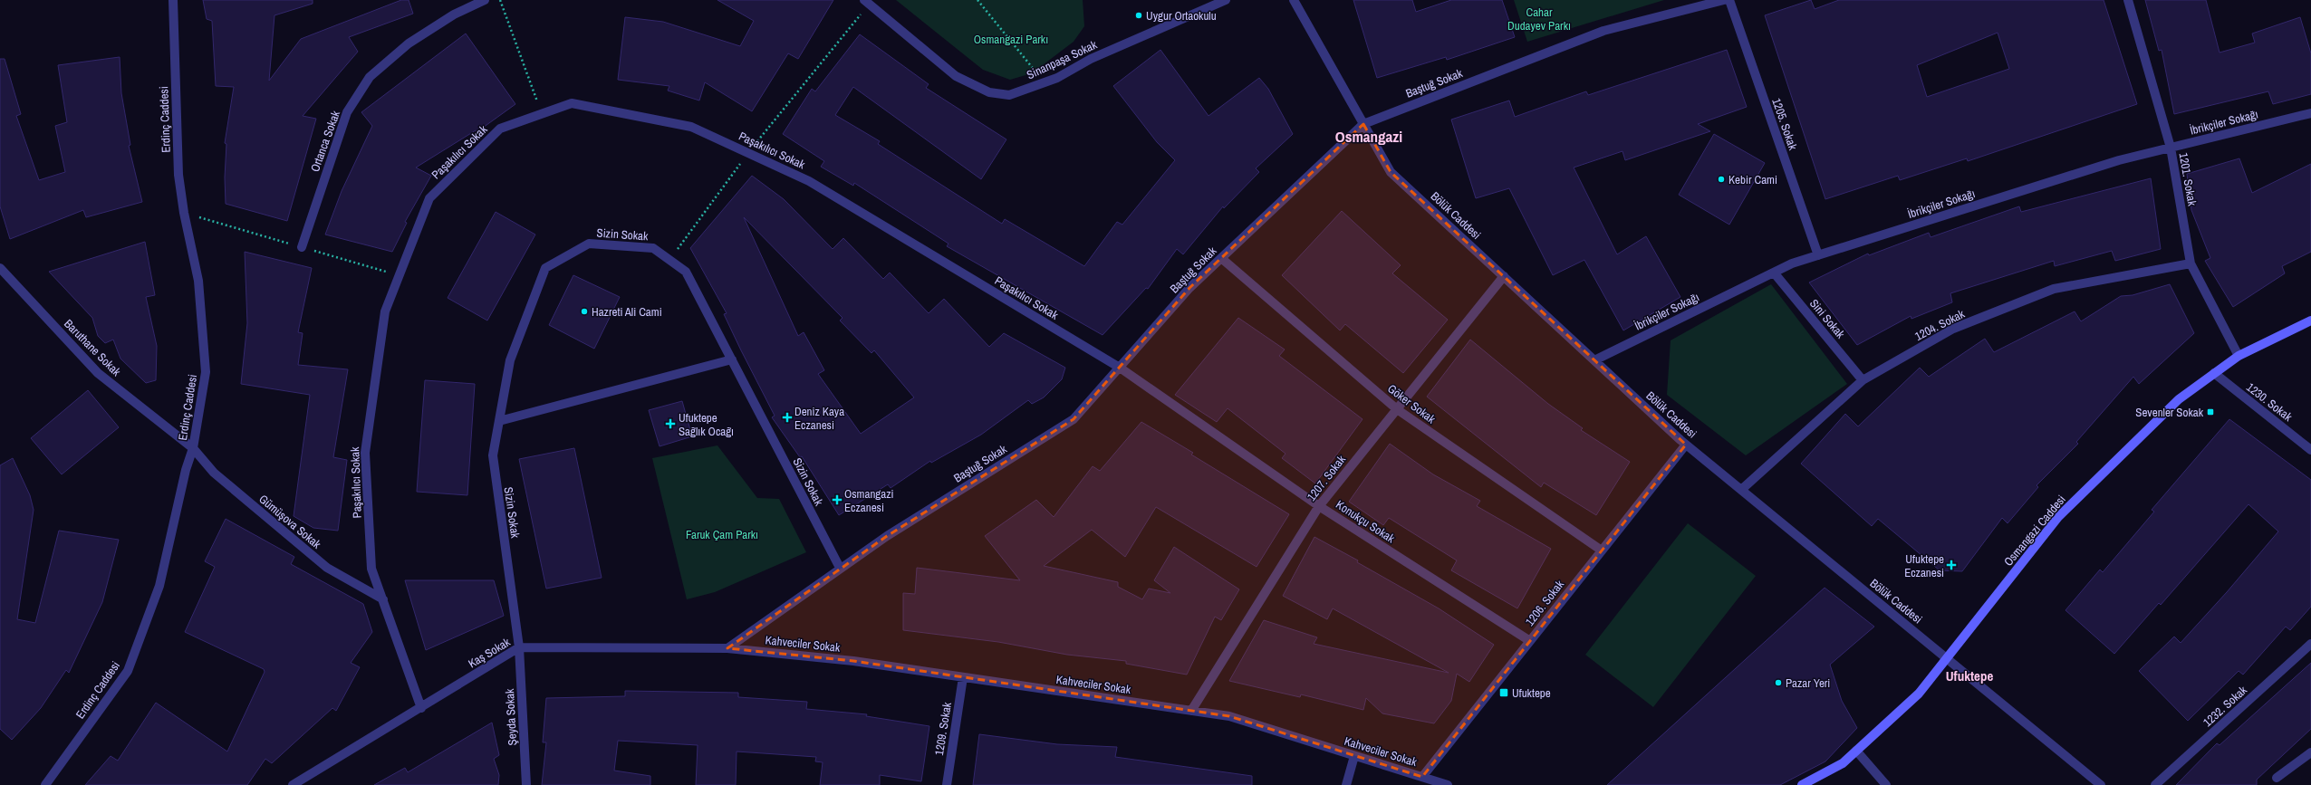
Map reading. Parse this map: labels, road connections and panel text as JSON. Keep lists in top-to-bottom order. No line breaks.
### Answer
{"streets":{"main road":["Osmangazi Caddesi"],"street":["Sinanpaşa Sokak","Baştuğ Sokak","Erdinç Caddesi","İbrikçiler Sokağı","1205. Sokak","Ortanca Sokak","Paşakılıcı Sokak","1201. Sokak","Bölük Caddesi","Sizin Sokak","Sini Sokak","1204. Sokak","Baruthane Sokak","1230. Sokak","Göker Sokak","1207. Sokak","Gümüşova Sokak","Konukçu Sokak","1206. Sokak","Kahveciler Sokak","Kaş Sokak","1232. Sokak","Şeyda Sokak","1209. Sokak"]},"crossings":[["Baştuğ Sokak","Paşakılıcı Sokak"],["Baştuğ Sokak","Bölük Caddesi"],["Baştuğ Sokak","Sizin Sokak"],["Baştuğ Sokak","Göker Sokak"],["Baştuğ Sokak","Konukçu Sokak"],["Baştuğ Sokak","Kahveciler Sokak"],["Baştuğ Sokak","Kaş Sokak"],["Erdinç Caddesi","Baruthane Sokak"],["Erdinç Caddesi","Gümüşova Sokak"],["İbrikçiler Sokağı","1205. Sokak"],["İbrikçiler Sokağı","1201. Sokak"],["İbrikçiler Sokağı","Bölük Caddesi"],["İbrikçiler Sokağı","Sini Sokak"],["Paşakılıcı Sokak","Gümüşova Sokak"],["Paşakılıcı Sokak","Konukçu Sokak"],["Paşakılıcı Sokak","Kaş Sokak"],["1201. Sokak","1204. Sokak"],["1201. Sokak","Osmangazi Caddesi"],["Bölük Caddesi","1204. Sokak"],["Bölük Caddesi","1207. Sokak"],["Bölük Caddesi","Osmangazi Caddesi"],["Bölük Caddesi","1206. Sokak"],["Sizin Sokak","Kaş Sokak"],["Sizin Sokak","Şeyda Sokak"],["Sini Sokak","1204. Sokak"],["Baruthane Sokak","Gümüşova Sokak"],["1230. Sokak","Osmangazi Caddesi"],["Göker Sokak","1207. Sokak"],["Göker Sokak","1206. Sokak"],["1207. Sokak","Konukçu Sokak"],["1207. Sokak","Kahveciler Sokak"],["Konukçu Sokak","1206. Sokak"],["1206. Sokak","Kahveciler Sokak"],["Kahveciler Sokak","Kaş Sokak"],["Kahveciler Sokak","1209. Sokak"],["Kaş Sokak","Şeyda Sokak"]],"districts":["Osmangazi","Ufuktepe"],"parks":["Cahar Dudayev Parkı","Osmangazi Parkı","Faruk Çam Parkı"],"places":{"other":["Uygur Ortaokulu","Kebir Cami","Hazreti Ali Cami","Pazar Yeri"],"transit":["Sevenler Sokak","Ufuktepe"],"health":["Deniz Kaya Eczanesi","Ufuktepe Sağlık Ocağı","Osmangazi Eczanesi","Ufuktepe Eczanesi"]}}
